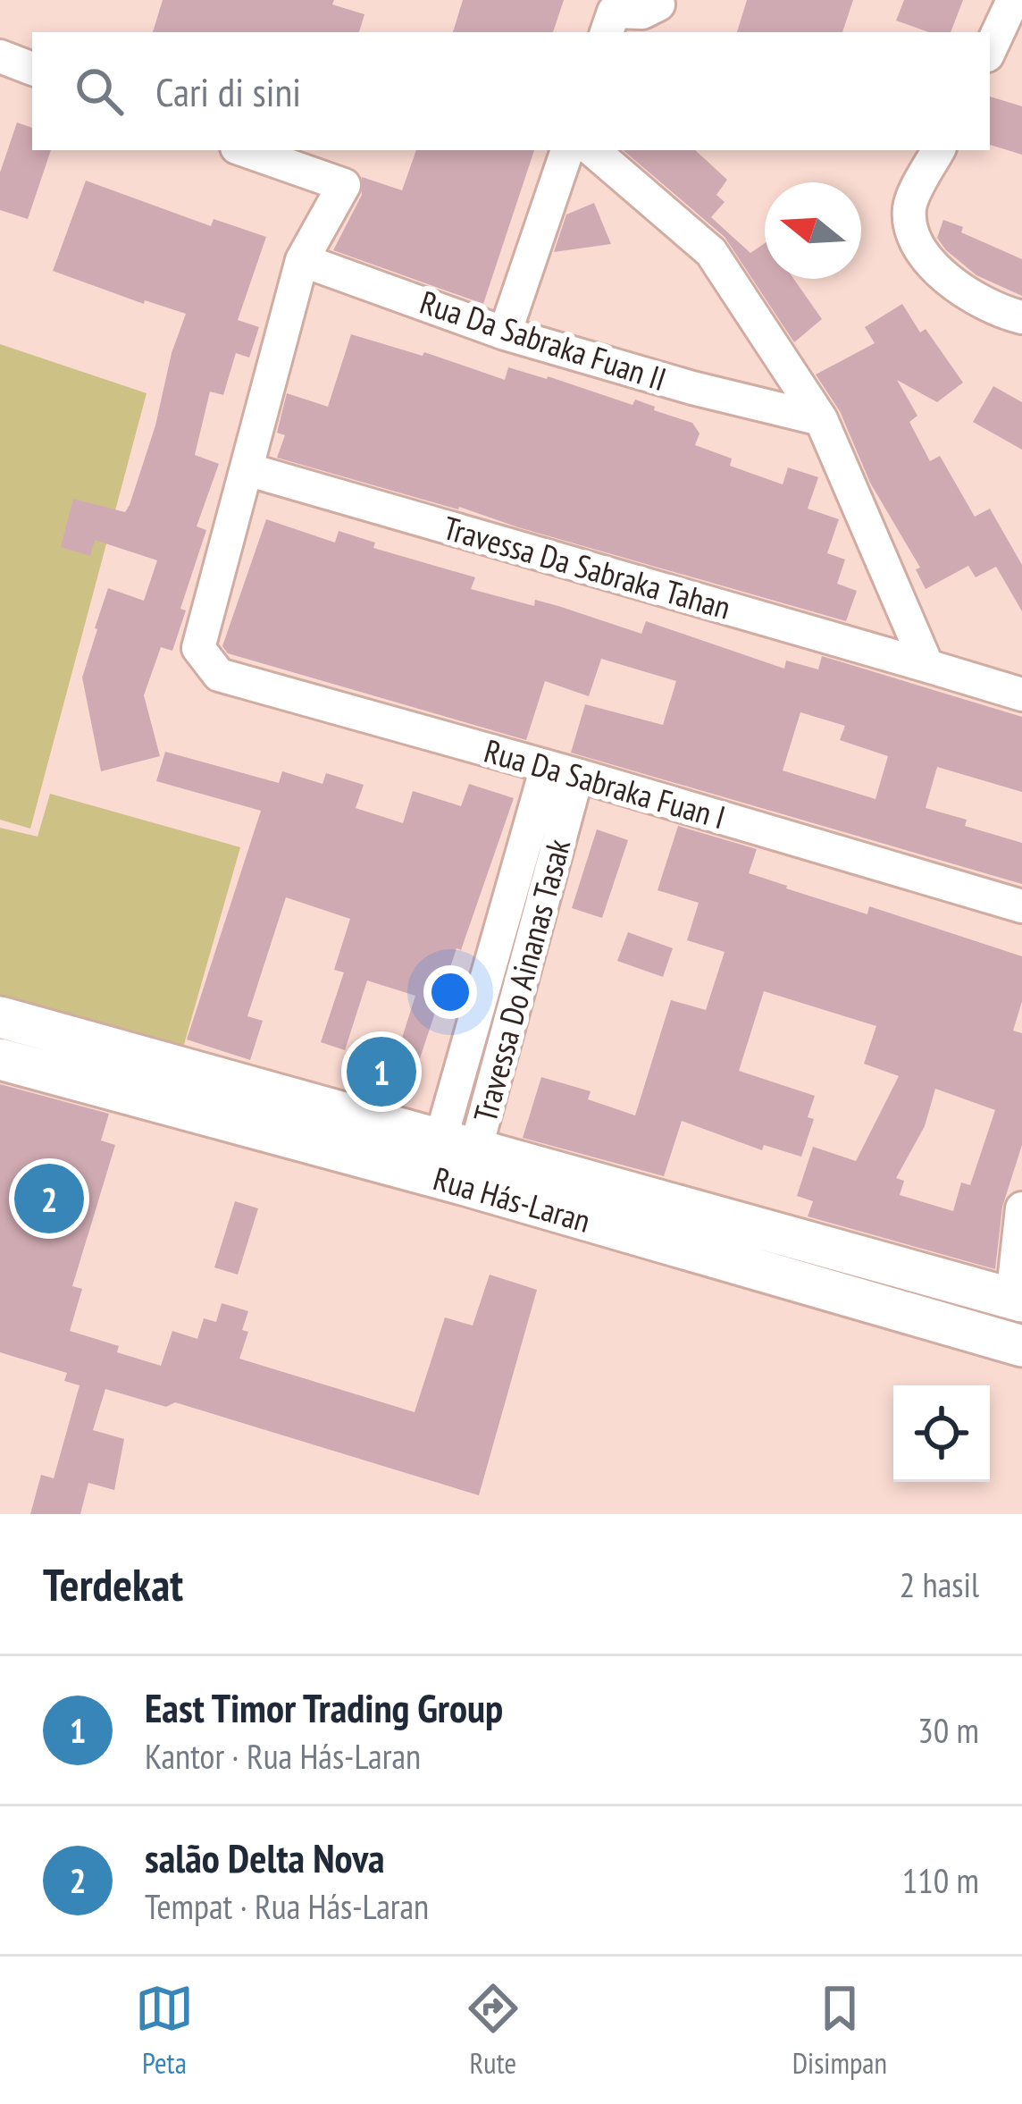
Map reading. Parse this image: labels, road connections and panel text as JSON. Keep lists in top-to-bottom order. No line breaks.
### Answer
{"streets":{"main road":["Rua Hás-Laran"],"street":["Rua Da Sabraka Fuan II","Travessa Da Sabraka Tahan","Rua Da Sabraka Fuan I","Travessa Do Ainanas Tasak"]},"crossings":[["Travessa Da Sabraka Tahan","Rua Da Sabraka Fuan I"],["Rua Da Sabraka Fuan I","Travessa Do Ainanas Tasak"],["Travessa Do Ainanas Tasak","Rua Hás-Laran"]],"north":"left","page":{"search":"Cari di sini","pins":["1","2"],"heading":["Terdekat","2 hasil"],"list":[{"mark":"1","name":"East Timor Trading Group","note":"Kantor · Rua Hás-Laran","value":"30 m"},{"mark":"2","name":"salão Delta Nova","note":"Tempat · Rua Hás-Laran","value":"110 m"}],"nav":["Peta","Rute","Disimpan"]}}
